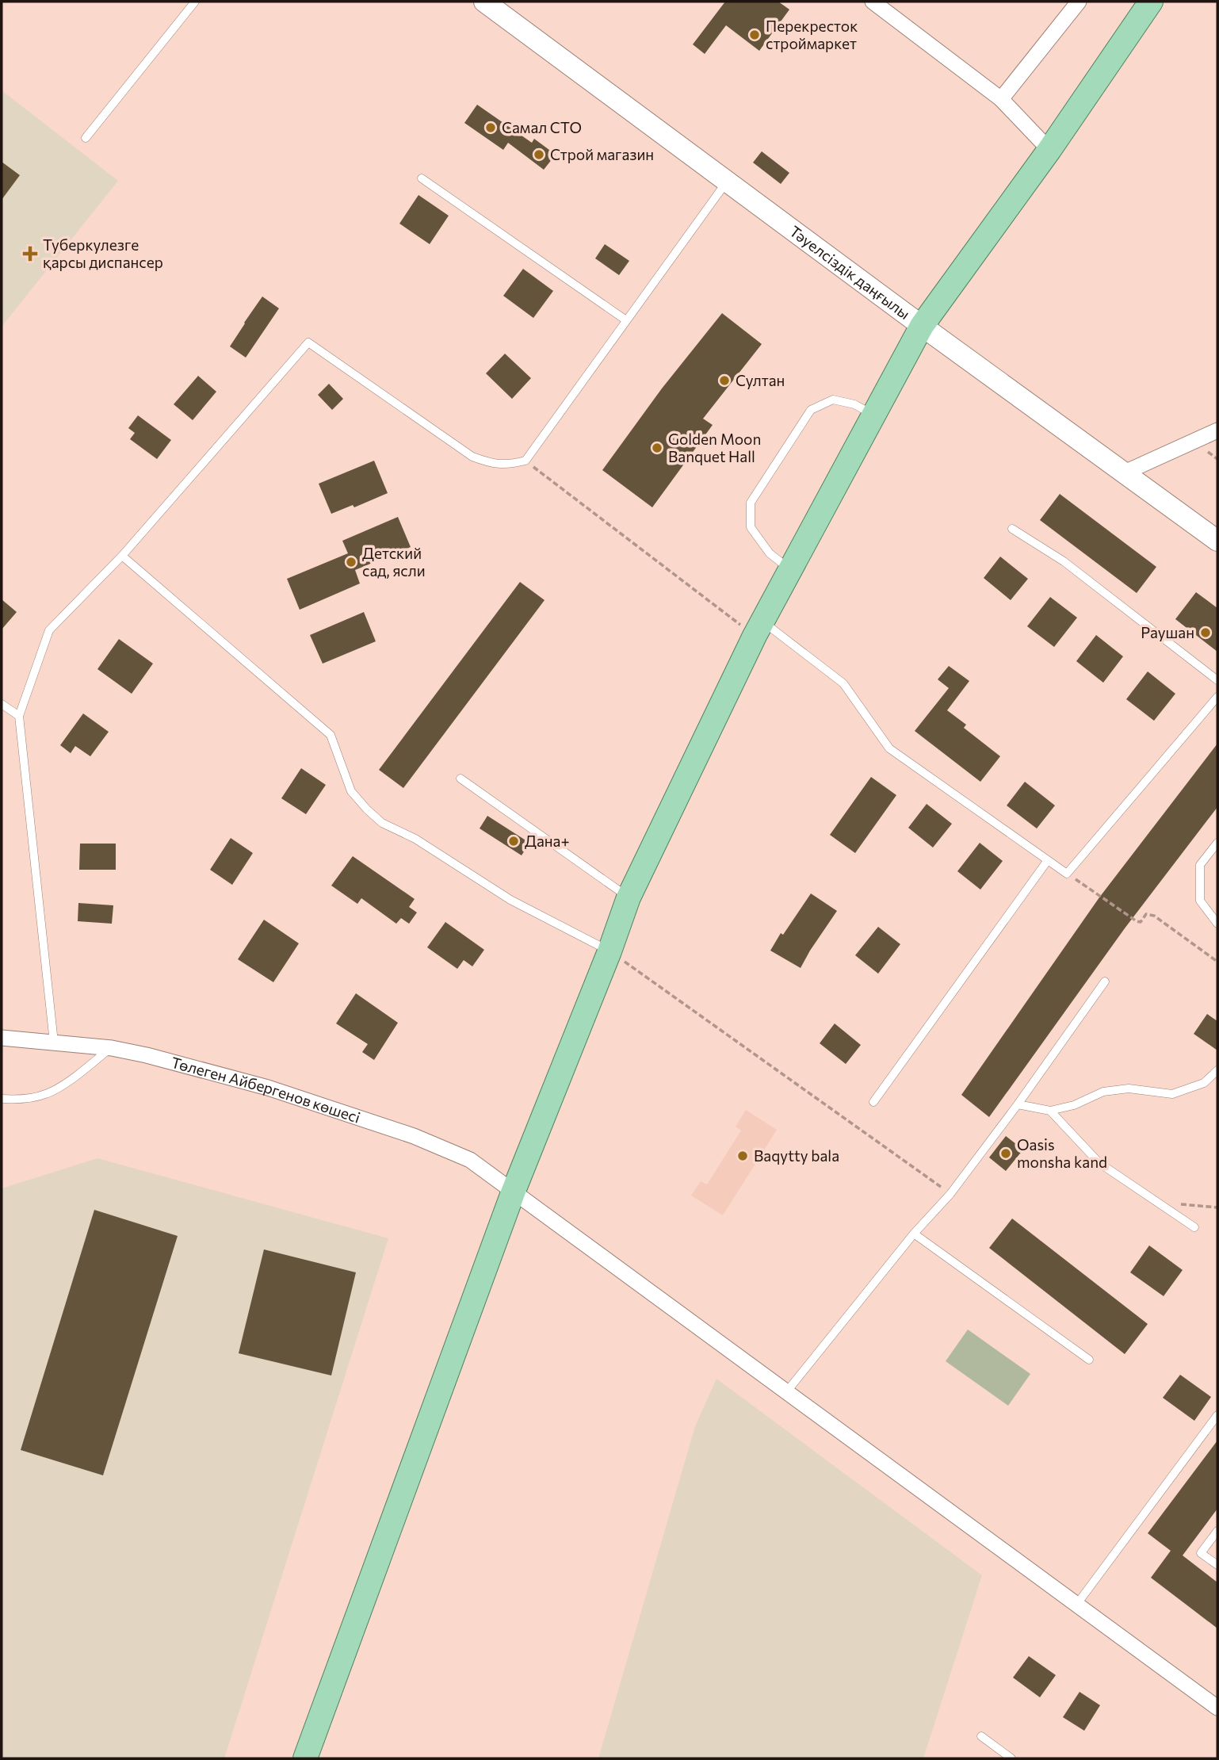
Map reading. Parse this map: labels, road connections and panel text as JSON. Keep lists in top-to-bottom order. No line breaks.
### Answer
{"streets":{"street":["Тәуелсіздік даңғылы","Төлеген Айбергенов көшесі"]},"places":{"other":["Перекресток строймаркет","Самал СТО","Строй магазин","Султан","Golden Moon Banquet Hall","Детский сад, ясли","Раушан","Дана+","Oasis monsha kand","Baqytty bala"],"health":["Туберкулезге қарсы диспансер"]}}
